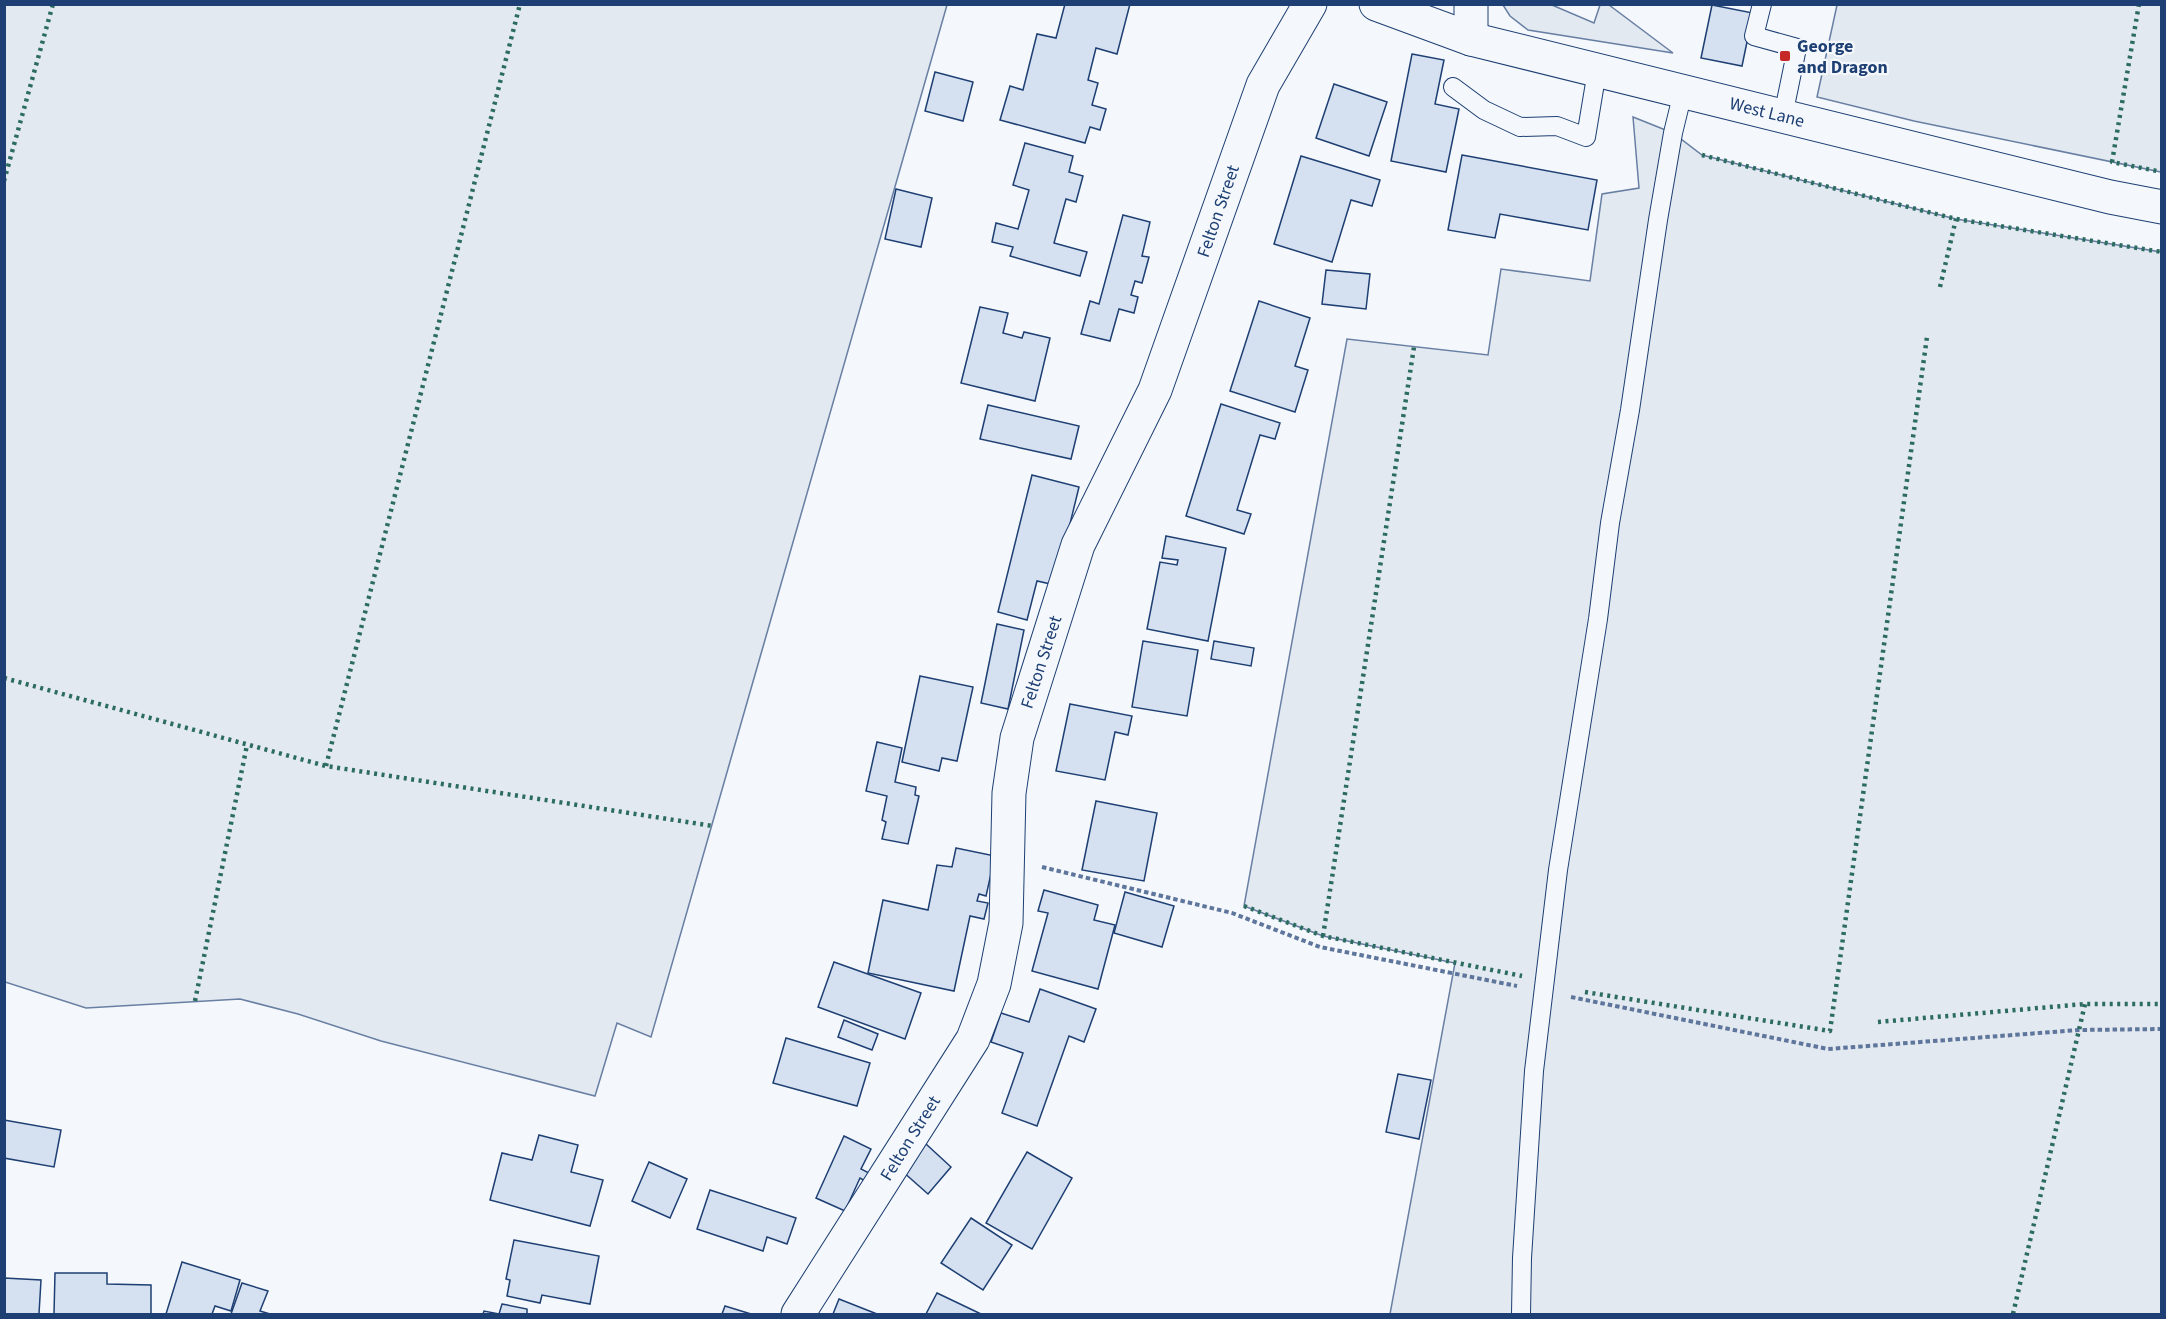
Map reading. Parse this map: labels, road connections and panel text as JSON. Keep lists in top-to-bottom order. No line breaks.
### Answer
{"streets":{"street":["West Lane","Felton Street"]},"places":{"transit":["George and Dragon"]}}
